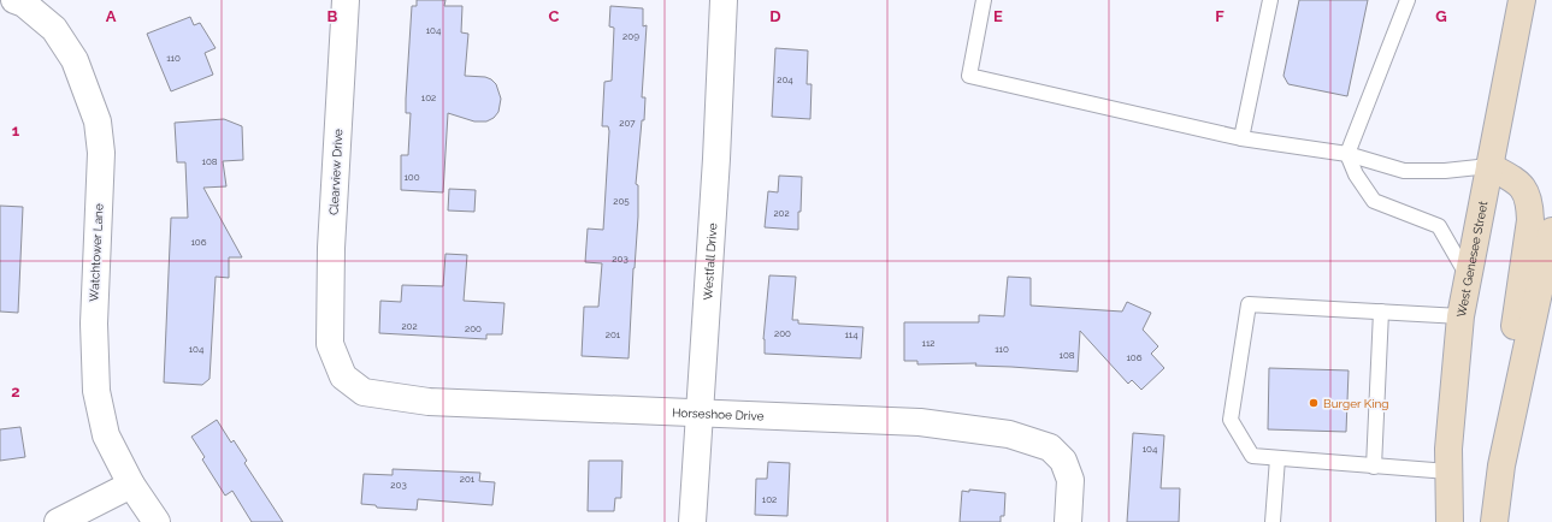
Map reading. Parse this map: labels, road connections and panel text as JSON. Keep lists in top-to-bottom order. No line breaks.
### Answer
{"streets":{"main road":["West Genesee Street"],"street":["Clearview Drive","Watchtower Lane","Westfall Drive","Horseshoe Drive"]},"crossings":[["Clearview Drive","Horseshoe Drive"],["Westfall Drive","Horseshoe Drive"]],"places":["Burger King"],"house_numbers":["104","209","110","204","102","207","108","100","205","202","106","203","202","200","200","201","114","112","104","110","108","106","104","201","203","102"],"grid":{"columns":["A","B","C","D","E","F","G"],"rows":["1","2"]}}
